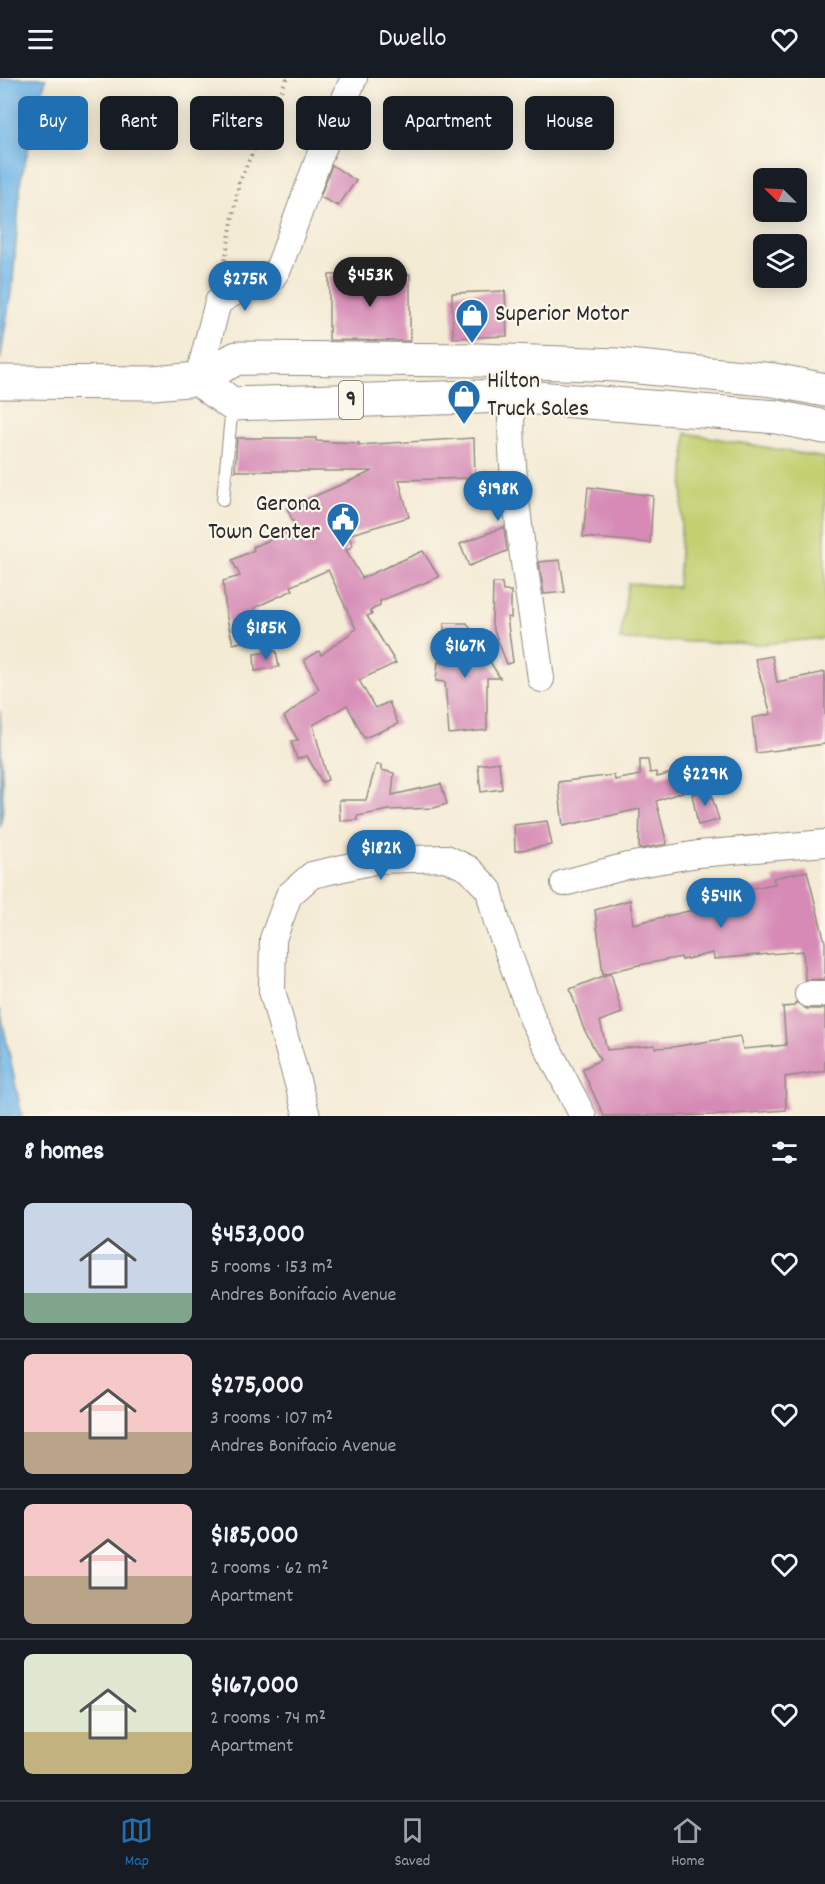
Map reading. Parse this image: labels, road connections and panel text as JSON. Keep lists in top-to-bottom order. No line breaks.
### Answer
{"streets":{"highway":["9"]},"places":{"shop":["Superior Motor","Hilton Truck Sales"],"public building":["Gerona Town Center"]},"north":"top left","page":{"header":"Dwello","chip":["Buy","Rent","Filters","New","Apartment","House"],"price":["$453K","$275K","$198K","$185K","$167K","$229K","$182K","$541K"],"heading":"8 homes","list":[{"name":"$453,000","note":"5 rooms · 153 m² · Andres Bonifacio Avenue"},{"name":"$275,000","note":"3 rooms · 107 m² · Andres Bonifacio Avenue"},{"name":"$185,000","note":"2 rooms · 62 m² · Apartment"},{"name":"$167,000","note":"2 rooms · 74 m² · Apartment"}],"tabs":["Map","Saved","Home"]}}
